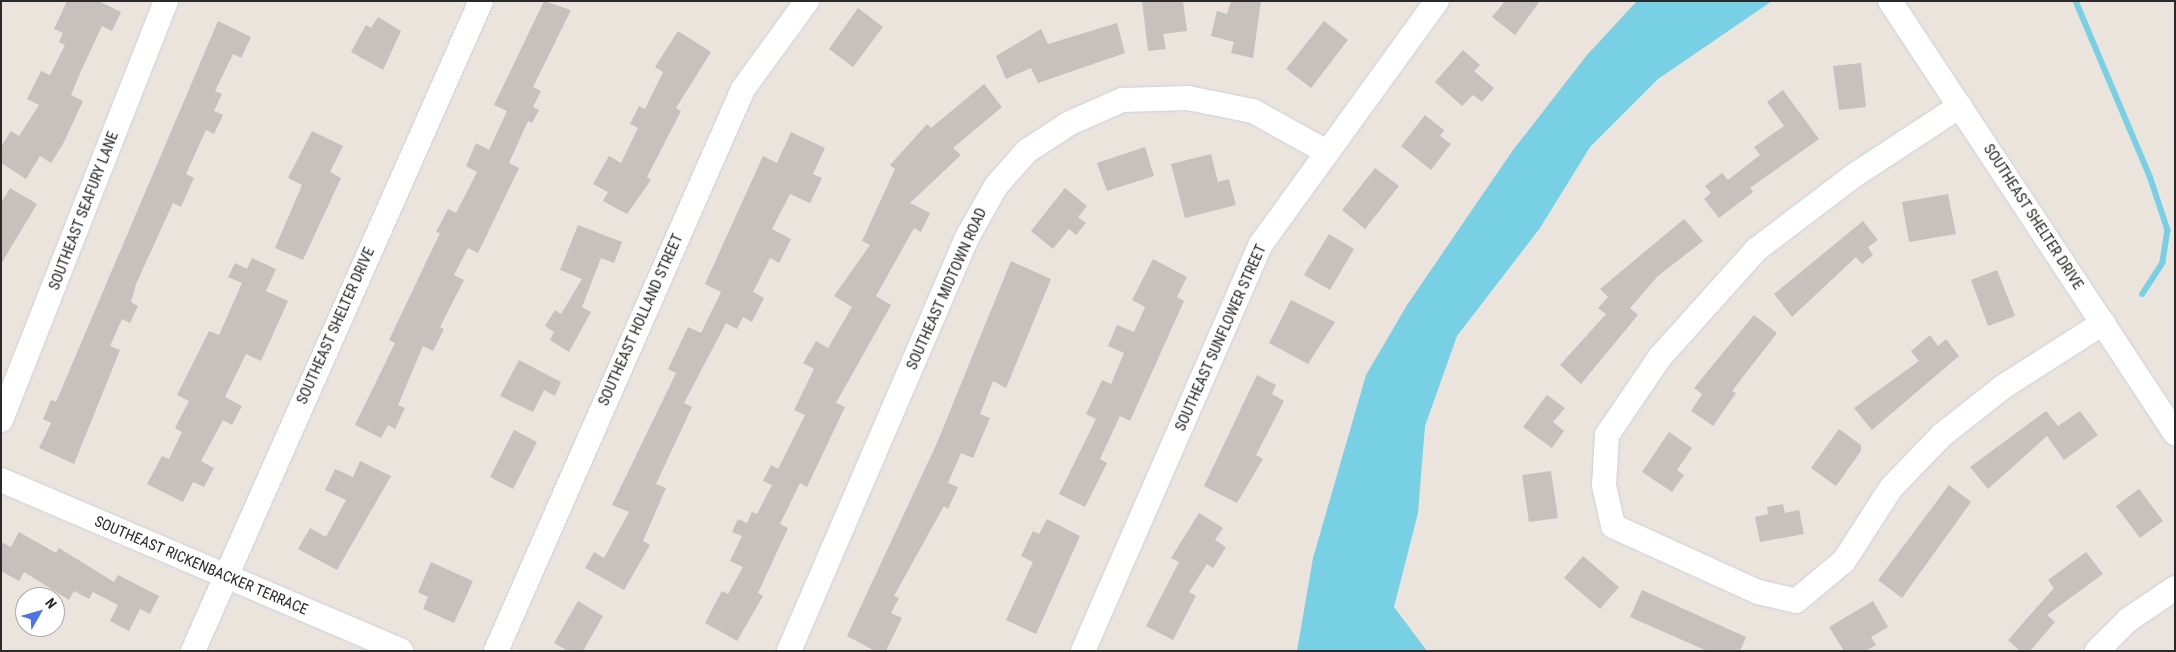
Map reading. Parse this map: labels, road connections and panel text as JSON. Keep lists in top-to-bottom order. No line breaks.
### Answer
{"streets":{"street":["SOUTHEAST SEAFURY LANE","SOUTHEAST SHELTER DRIVE","SOUTHEAST MIDTOWN ROAD","SOUTHEAST HOLLAND STREET","SOUTHEAST SUNFLOWER STREET","SOUTHEAST RICKENBACKER TERRACE"]},"crossings":[["SOUTHEAST SHELTER DRIVE","SOUTHEAST RICKENBACKER TERRACE"],["SOUTHEAST MIDTOWN ROAD","SOUTHEAST SUNFLOWER STREET"]],"north":"top right"}
